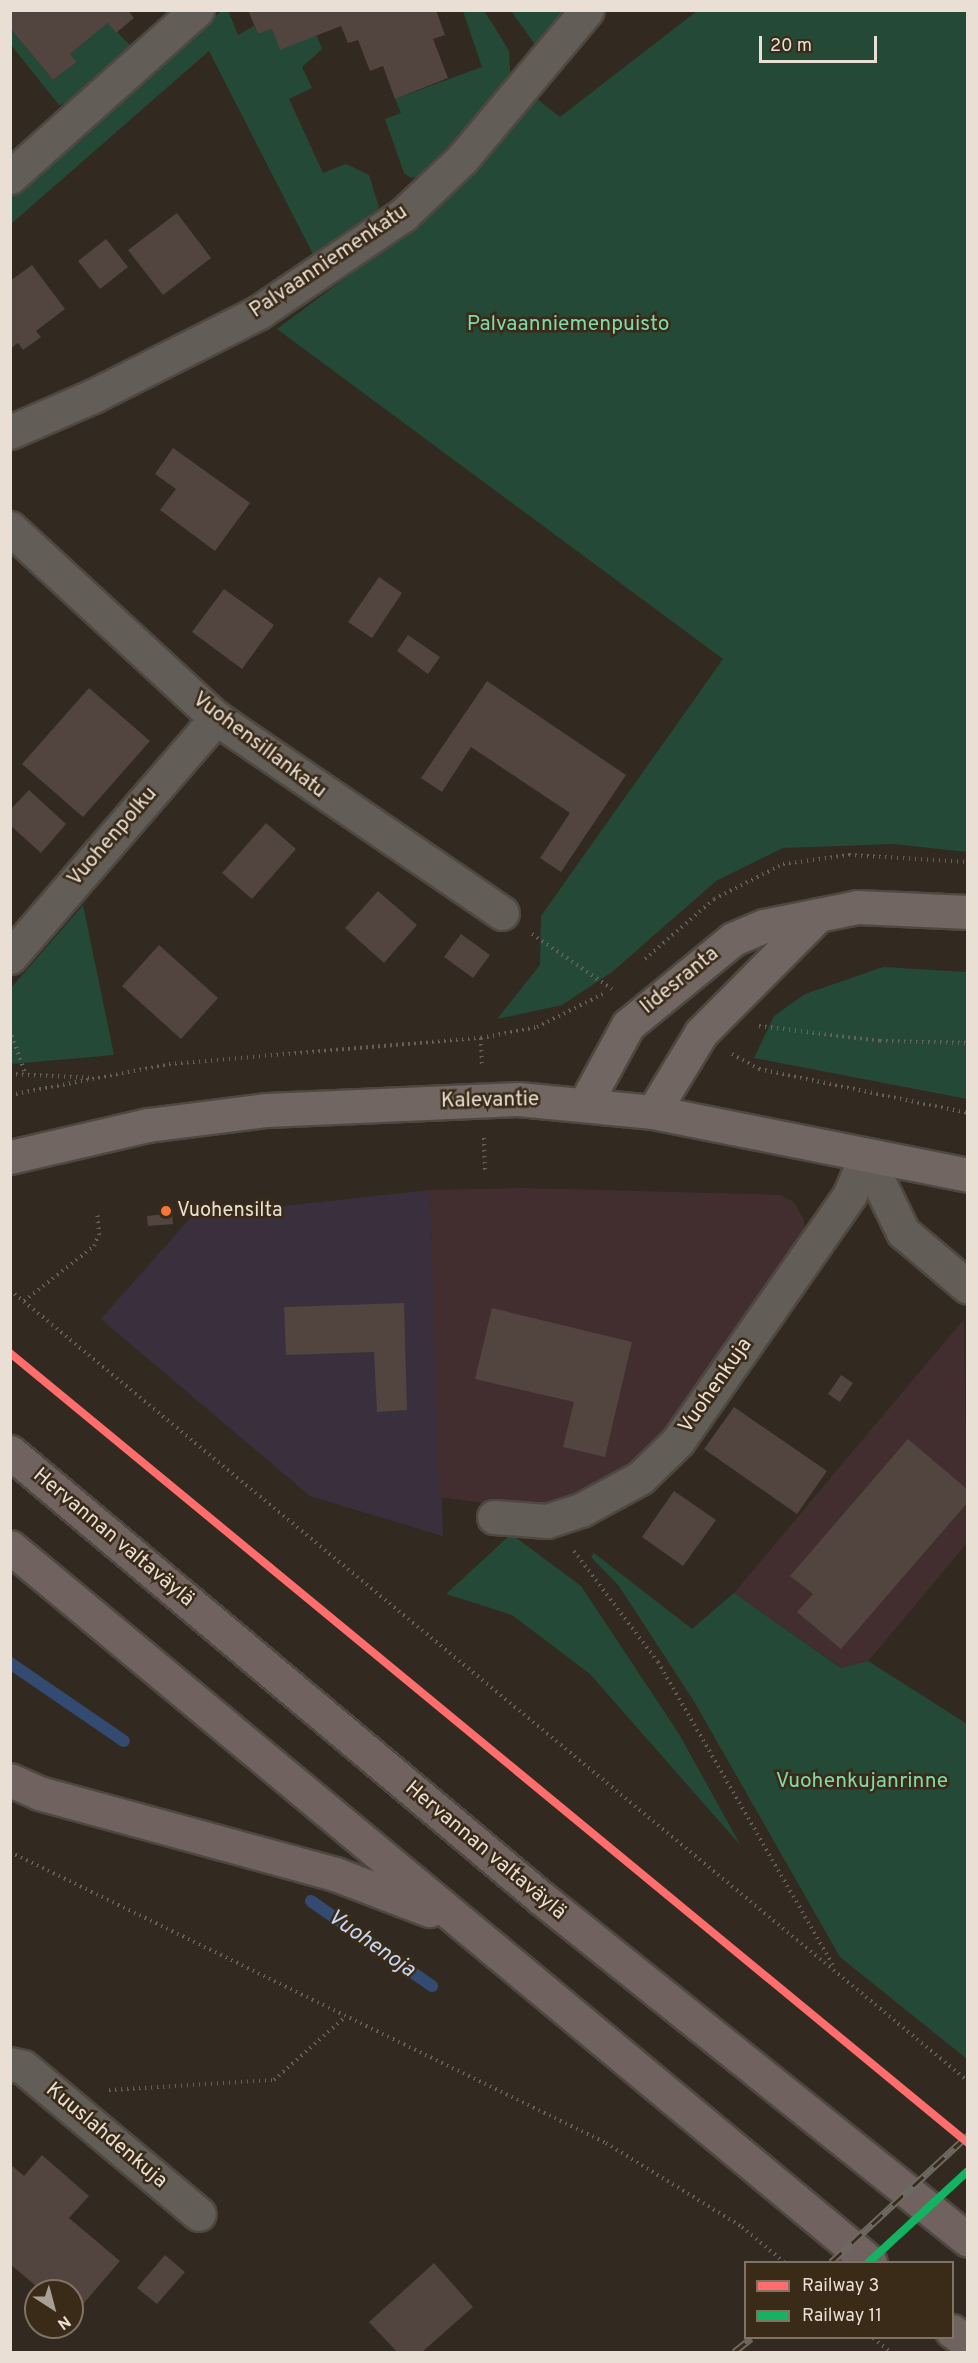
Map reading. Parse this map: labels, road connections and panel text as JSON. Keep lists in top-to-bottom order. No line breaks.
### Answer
{"streets":{"highway":["Hervannan valtaväylä"],"main road":["Iidesranta","Kalevantie"],"street":["Palvaanniemenkatu","Vuohensillankatu","Vuohenpolku","Vuohenkuja","Kuuslahdenkuja"]},"crossings":[["Vuohensillankatu","Vuohenpolku"],["Iidesranta","Kalevantie"],["Kalevantie","Vuohenkuja"]],"water":["Vuohenoja"],"parks":["Palvaanniemenpuisto","Vuohenkujanrinne"],"places":["Vuohensilta"],"lines":["rail line 3","rail line 11"],"legend":["Railway 3","Railway 11"],"scale_bar":"20 m","north":"bottom right"}
